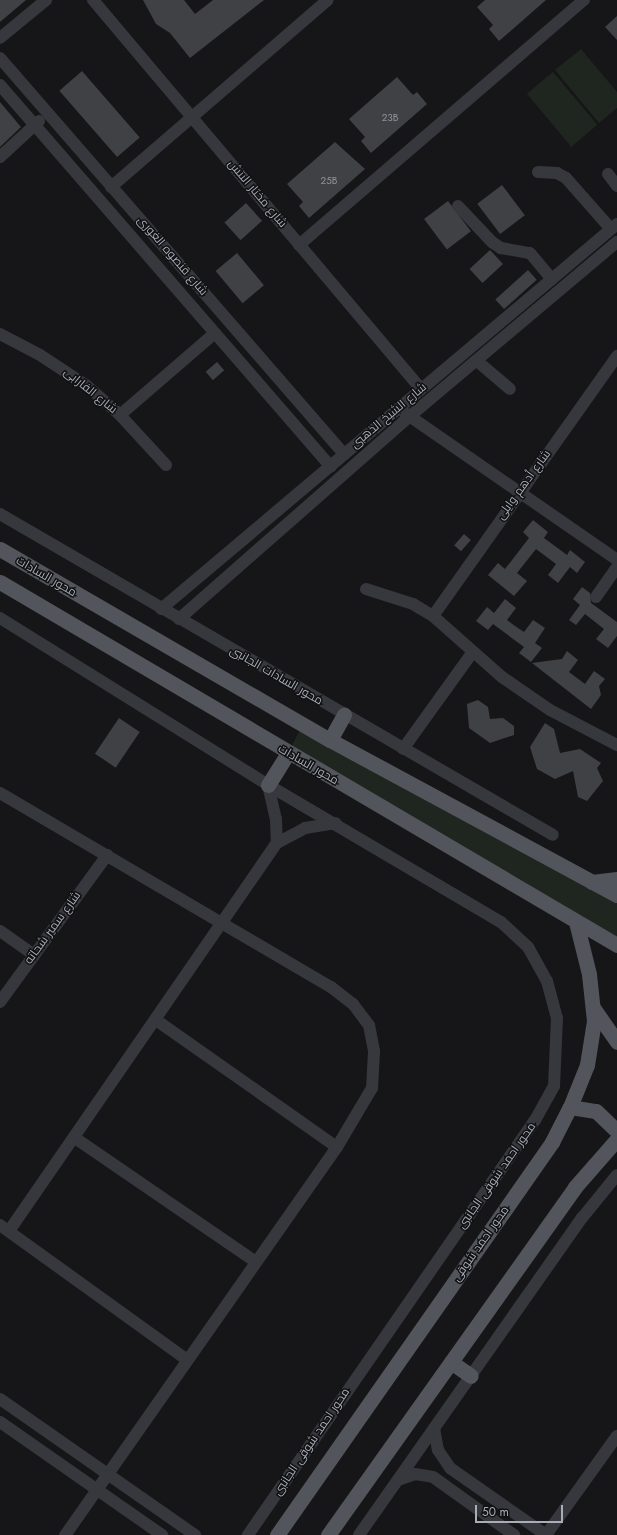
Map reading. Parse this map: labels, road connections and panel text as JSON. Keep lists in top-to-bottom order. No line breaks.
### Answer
{"streets":{"main road":["محور السادات","محور احمد شوقى"],"street":["شارع مختار التتش","شارع قنصوه الغورى","شارع الفارابى","شارع الشيخ الذهبى","شارع أدهم وايلى","محور السادات الجانبى","شارع سمير شحاته","محور احمد شوقى الجانبى"]},"crossings":[["شارع مختار التتش","شارع الشيخ الذهبى"],["شارع قنصوه الغورى","شارع الشيخ الذهبى"],["شارع الشيخ الذهبى","محور السادات الجانبى"],["محور السادات","محور احمد شوقى"]],"house_numbers":["23B","25B"],"scale_bar":"50 m"}
